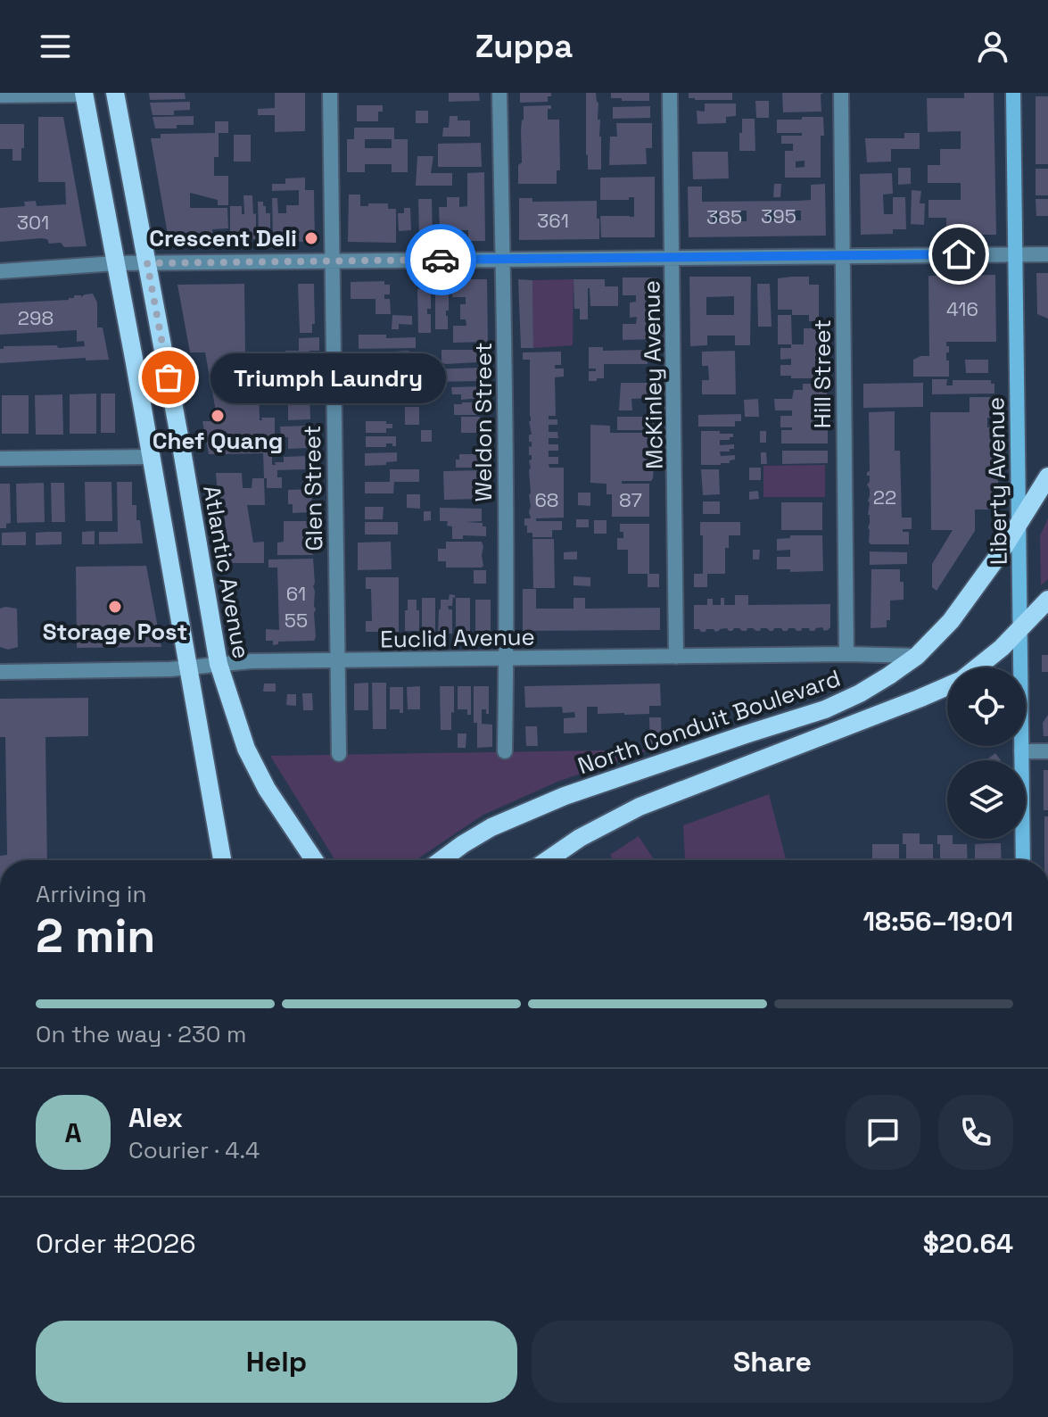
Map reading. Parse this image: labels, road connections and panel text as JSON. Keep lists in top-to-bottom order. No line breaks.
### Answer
{"streets":{"main road":["Atlantic Avenue","North Conduit Boulevard"],"street":["Hill Street","McKinley Avenue","Weldon Street","Liberty Avenue","Glen Street","Euclid Avenue"]},"crossings":[["Hill Street","Euclid Avenue"],["McKinley Avenue","Euclid Avenue"],["Weldon Street","Euclid Avenue"],["Liberty Avenue","North Conduit Boulevard"],["Glen Street","Euclid Avenue"],["Atlantic Avenue","Euclid Avenue"],["Euclid Avenue","North Conduit Boulevard"]],"places":["Crescent Deli","Triumph Laundry","Chef Quang","Storage Post"],"house_numbers":["395","385","361","301","416","298","22","68","87","61","55"],"page":{"header":"Zuppa","bubble":"Triumph Laundry","heading":["2 min","Arriving in","18:56–19:01"],"panel":["Alex","Courier · 4.4","Order #2026","$20.64"],"bar":"On the way · 230 m","round":"A","buttons":["Help","Share"]}}
